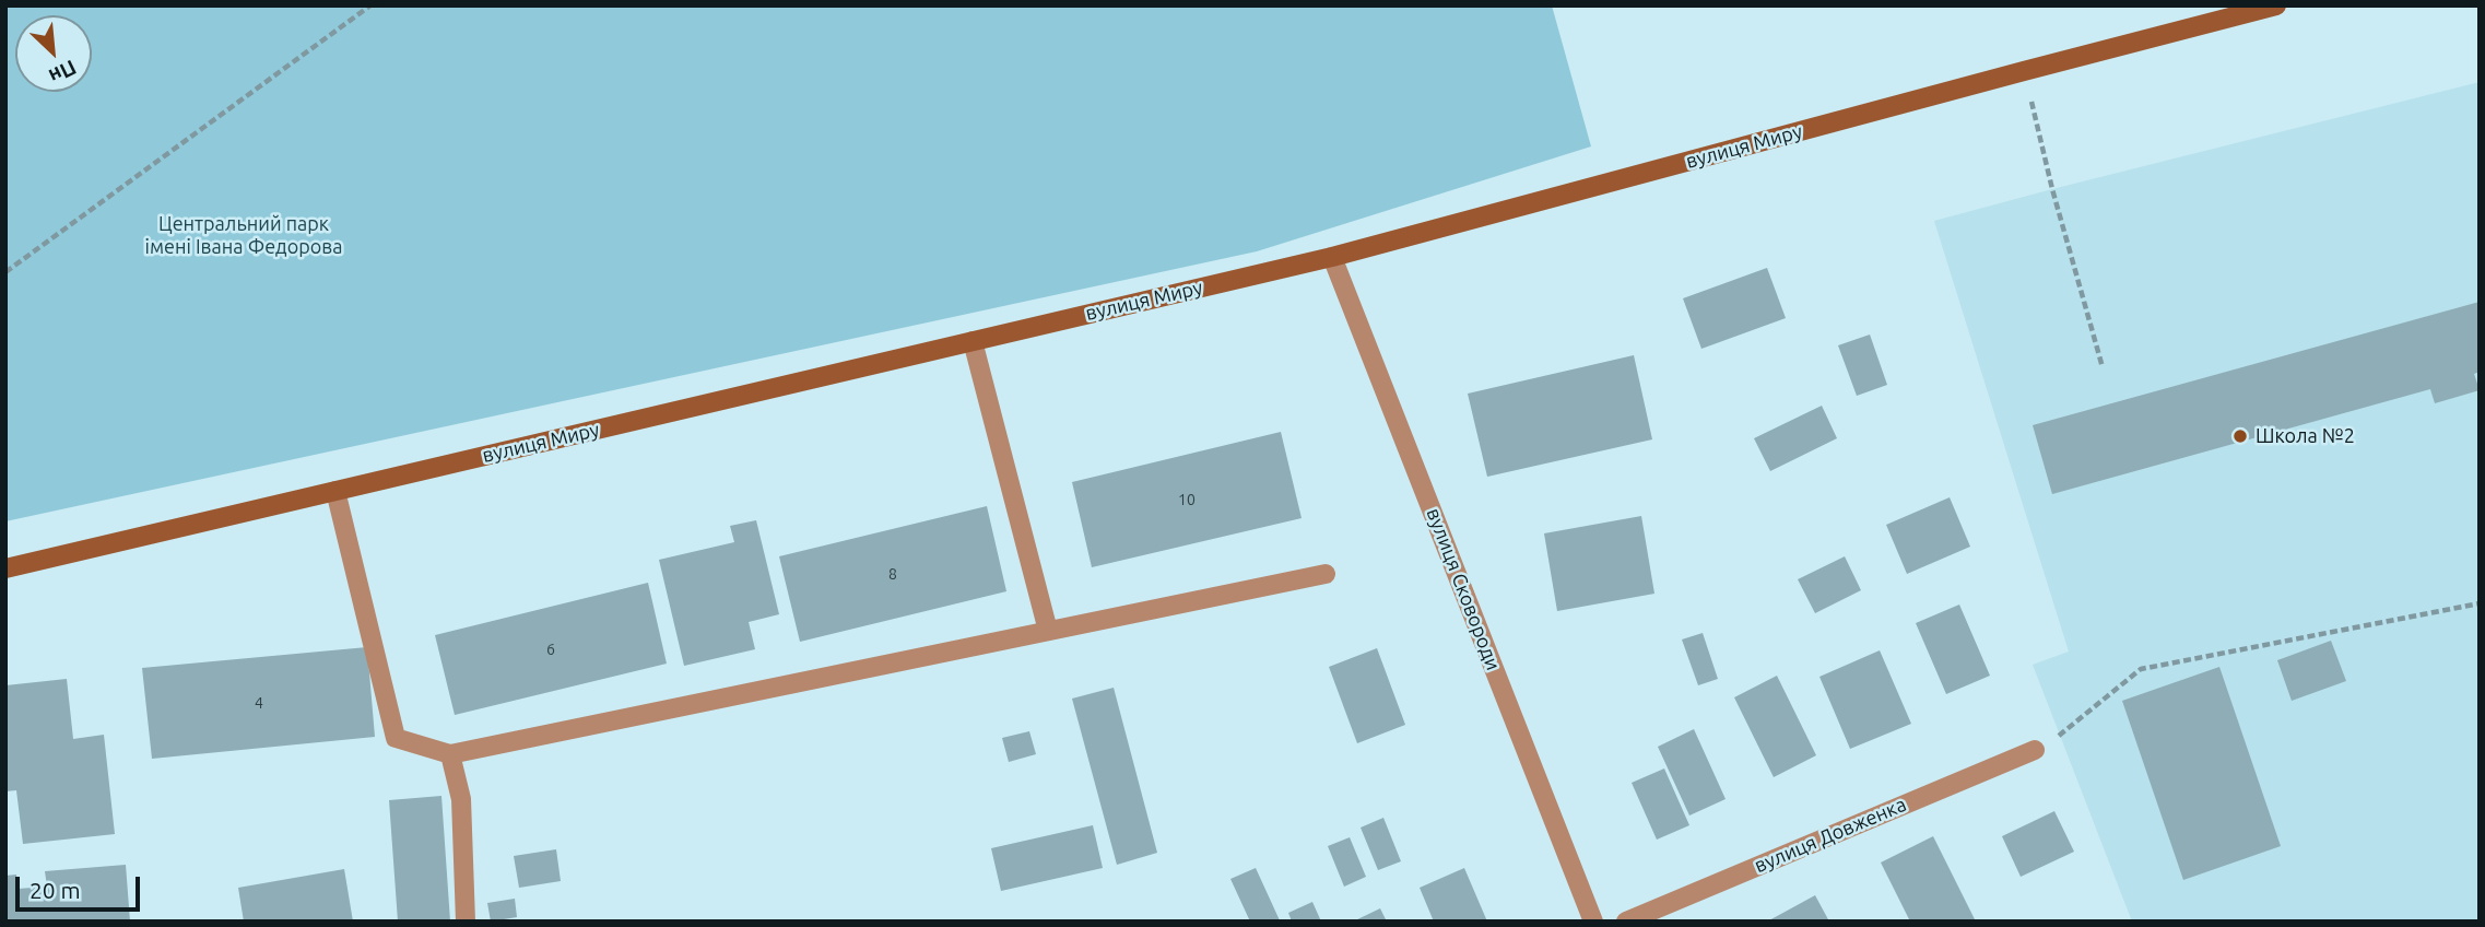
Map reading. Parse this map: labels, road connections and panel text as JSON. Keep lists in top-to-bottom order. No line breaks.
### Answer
{"streets":{"main road":["вулиця Миру"],"street":["вулиця Сковороди","вулиця Довженка"]},"crossings":[["вулиця Миру","вулиця Сковороди"]],"parks":["Центральний парк імені Івана Федорова"],"places":["Школа №2"],"house_numbers":["10","8","6","4"],"scale_bar":"20 m","north":"bottom right"}
